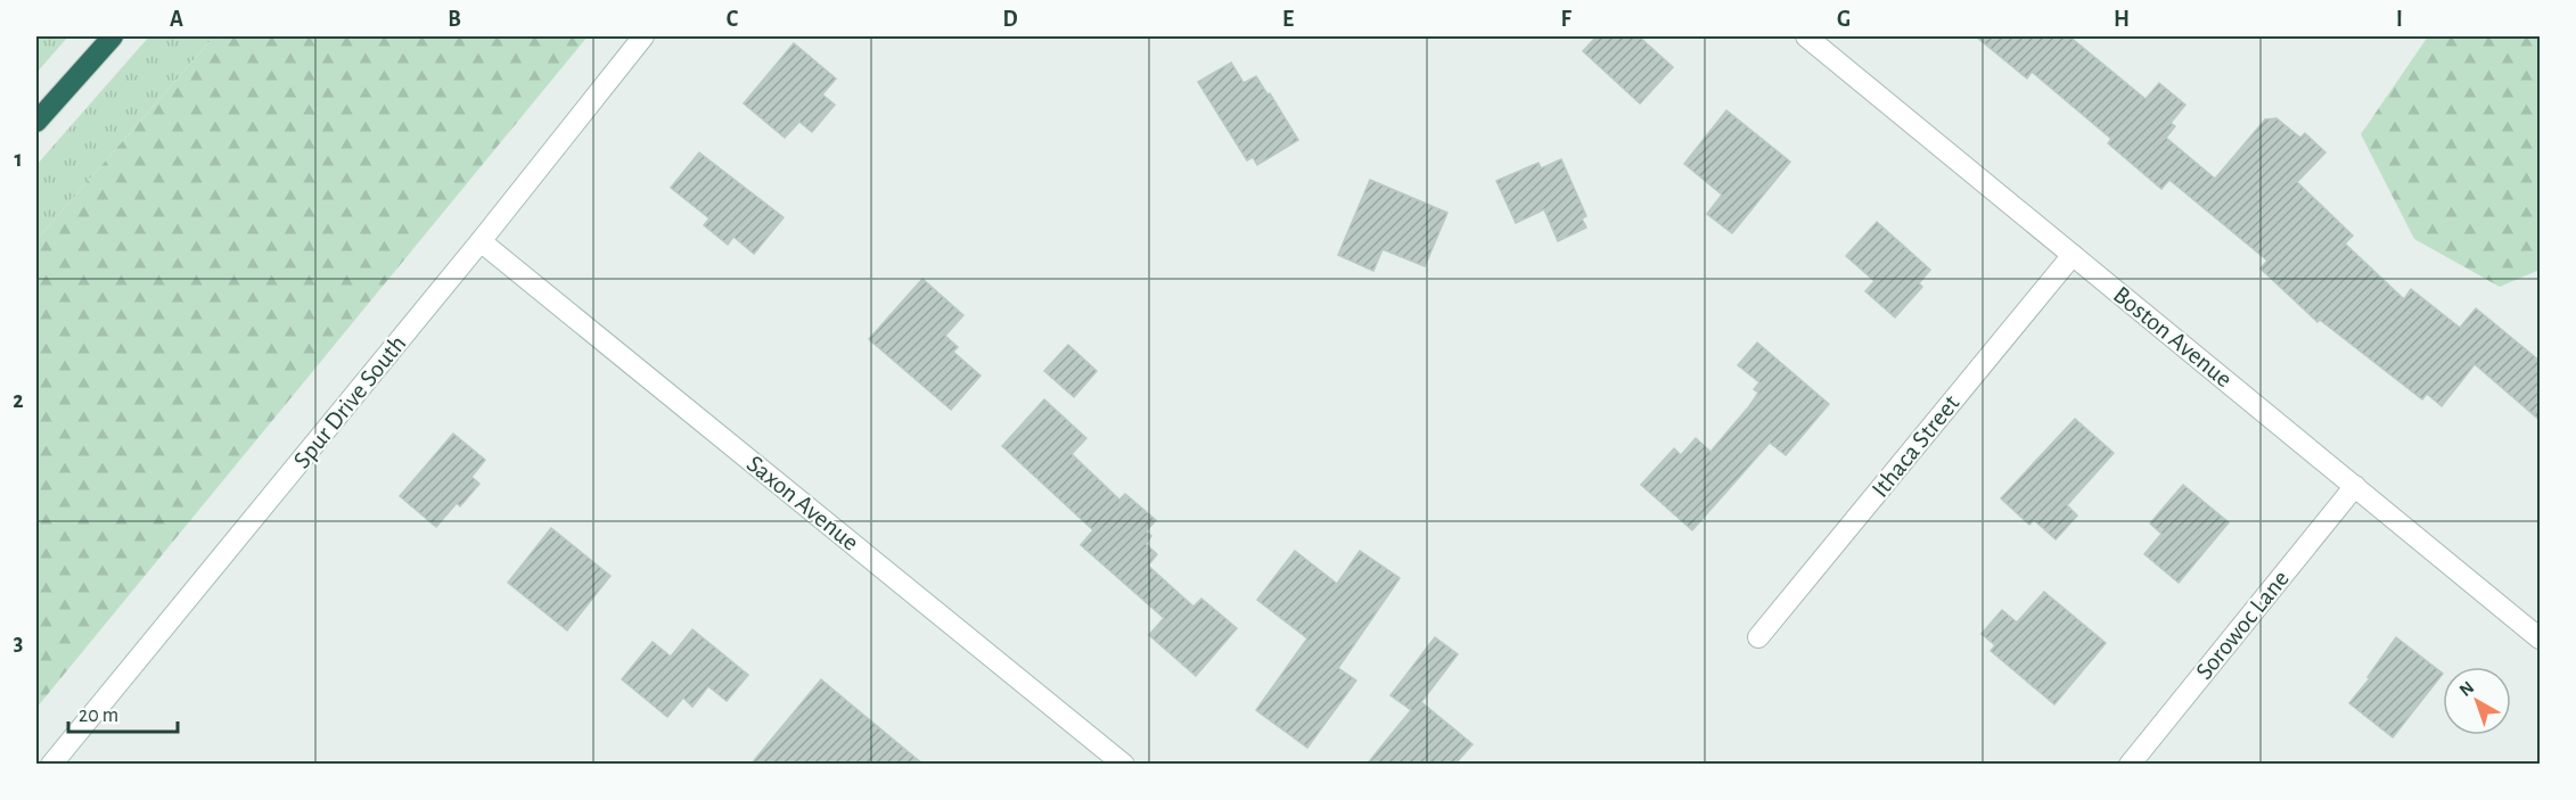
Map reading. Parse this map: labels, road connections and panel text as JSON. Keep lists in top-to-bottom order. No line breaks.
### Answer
{"streets":{"street":["Boston Avenue","Spur Drive South","Ithaca Street","Saxon Avenue","Sorowoc Lane"]},"crossings":[["Boston Avenue","Ithaca Street"],["Boston Avenue","Sorowoc Lane"],["Spur Drive South","Saxon Avenue"]],"scale_bar":"20 m","north":"top left","grid":{"columns":["A","B","C","D","E","F","G","H","I"],"rows":["1","2","3"]}}
